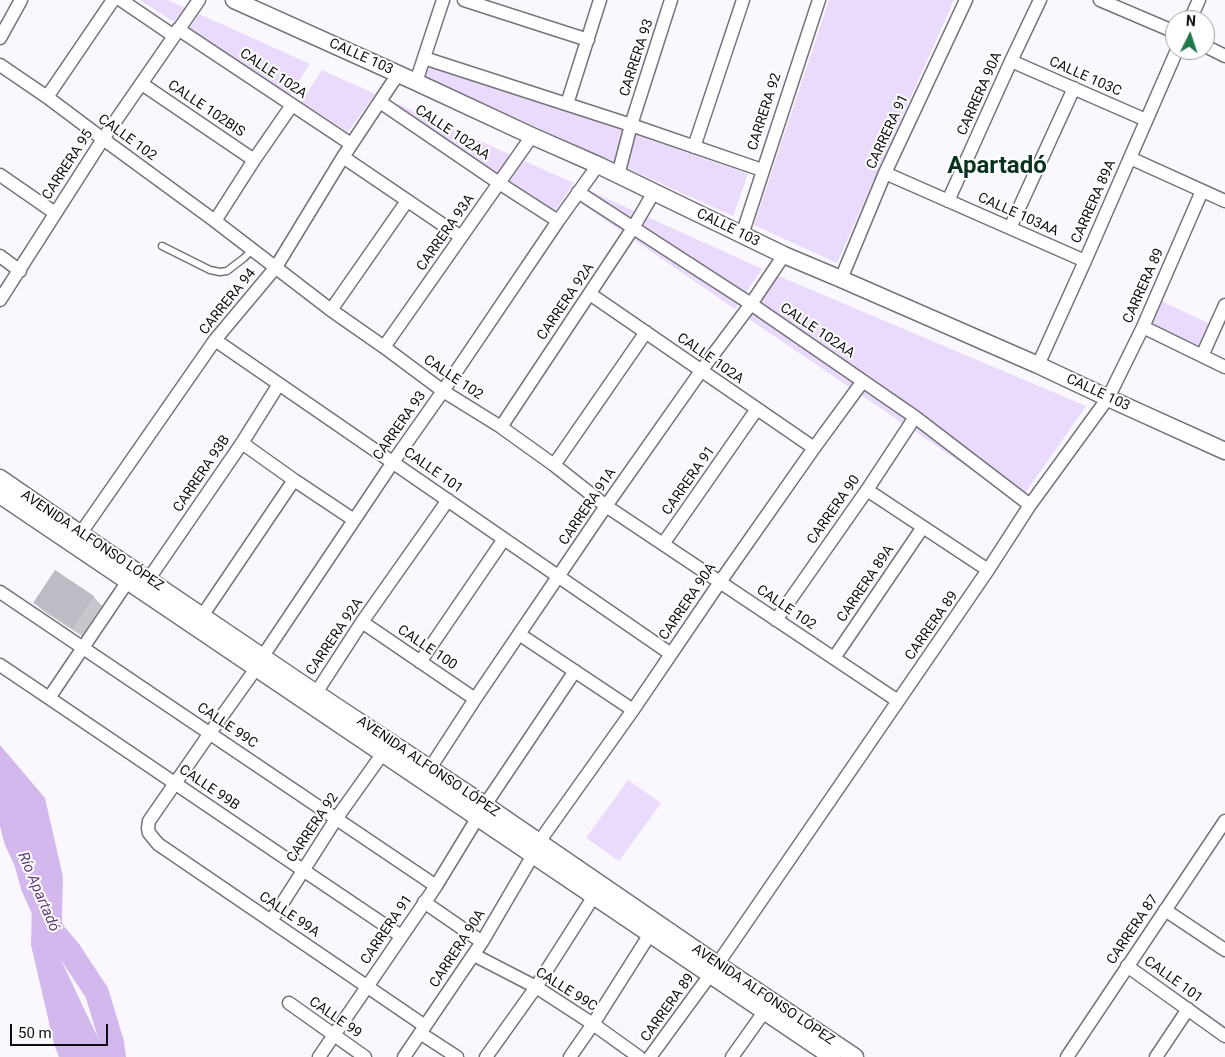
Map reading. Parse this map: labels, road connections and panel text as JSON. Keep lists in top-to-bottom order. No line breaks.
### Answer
{"streets":{"street":["CALLE 103","CARRERA 93","CALLE 102A","CALLE 103C","CARRERA 90A","CALLE 102BIS","CARRERA 92","CARRERA 91","CALLE 102AA","CALLE 102","CARRERA 95","CARRERA 89A","CALLE 103AA","CARRERA 93A","CARRERA 89","CARRERA 94","CARRERA 92A","CALLE 101","CARRERA 93B","CARRERA 91A","CARRERA 90","AVENIDA ALFONSO LÓPEZ","CALLE 100","CALLE 99C","CALLE 99B","CALLE 99A","CARRERA 87","CALLE 99"]},"crossings":[["CALLE 103","CARRERA 93"],["CALLE 103","CARRERA 92"],["CALLE 103","CARRERA 91"],["CALLE 103","CARRERA 89A"],["CALLE 103","CARRERA 93A"],["CALLE 103","CARRERA 89"],["CALLE 103","CARRERA 94"],["CALLE 103","CARRERA 92A"],["CALLE 103","CARRERA 91A"],["CARRERA 93","CALLE 102AA"],["CARRERA 93","CALLE 102"],["CARRERA 93","CALLE 101"],["CARRERA 93","AVENIDA ALFONSO LÓPEZ"],["CARRERA 93","CALLE 99C"],["CARRERA 93","CALLE 99B"],["CARRERA 93","CALLE 99A"],["CALLE 102A","CARRERA 90A"],["CALLE 102A","CARRERA 91"],["CALLE 102A","CARRERA 95"],["CALLE 102A","CARRERA 94"],["CALLE 102A","CARRERA 92A"],["CALLE 102A","CARRERA 91A"],["CALLE 103C","CARRERA 90A"],["CALLE 103C","CARRERA 89A"],["CARRERA 90A","CALLE 102AA"],["CARRERA 90A","CALLE 102"],["CARRERA 90A","CALLE 103AA"],["CARRERA 90A","CALLE 101"],["CARRERA 90A","AVENIDA ALFONSO LÓPEZ"],["CARRERA 90A","CALLE 99C"],["CARRERA 90A","CALLE 99A"],["CALLE 102BIS","CARRERA 95"],["CARRERA 92","AVENIDA ALFONSO LÓPEZ"],["CARRERA 92","CALLE 99C"],["CARRERA 92","CALLE 99B"],["CARRERA 92","CALLE 99A"],["CARRERA 91","CALLE 102"],["CARRERA 91","CALLE 103AA"],["CARRERA 91","AVENIDA ALFONSO LÓPEZ"],["CARRERA 91","CALLE 99C"],["CARRERA 91","CALLE 99B"],["CARRERA 91","CALLE 99A"],["CARRERA 91","CALLE 99"],["CALLE 102AA","CARRERA 93A"],["CALLE 102AA","CARRERA 89"],["CALLE 102AA","CARRERA 94"],["CALLE 102AA","CARRERA 92A"],["CALLE 102AA","CARRERA 91A"],["CALLE 102AA","CARRERA 90"],["CALLE 102","CARRERA 95"],["CALLE 102","CARRERA 89A"],["CALLE 102","CARRERA 93A"],["CALLE 102","CARRERA 89"],["CALLE 102","CARRERA 94"],["CALLE 102","CARRERA 92A"],["CALLE 102","CARRERA 91A"],["CALLE 102","CARRERA 90"],["CARRERA 89A","CALLE 103AA"],["CARRERA 89","AVENIDA ALFONSO LÓPEZ"],["CARRERA 94","CALLE 101"],["CARRERA 94","AVENIDA ALFONSO LÓPEZ"],["CARRERA 92A","CALLE 101"],["CARRERA 92A","AVENIDA ALFONSO LÓPEZ"],["CARRERA 92A","CALLE 100"],["CALLE 101","CARRERA 93B"],["CALLE 101","CARRERA 91A"],["CALLE 101","CARRERA 87"],["CARRERA 93B","AVENIDA ALFONSO LÓPEZ"],["CARRERA 91A","AVENIDA ALFONSO LÓPEZ"],["CARRERA 91A","CALLE 100"]],"districts":["Apartadó"],"water":["Río Apartadó"],"scale_bar":"50 m","north":"top"}
